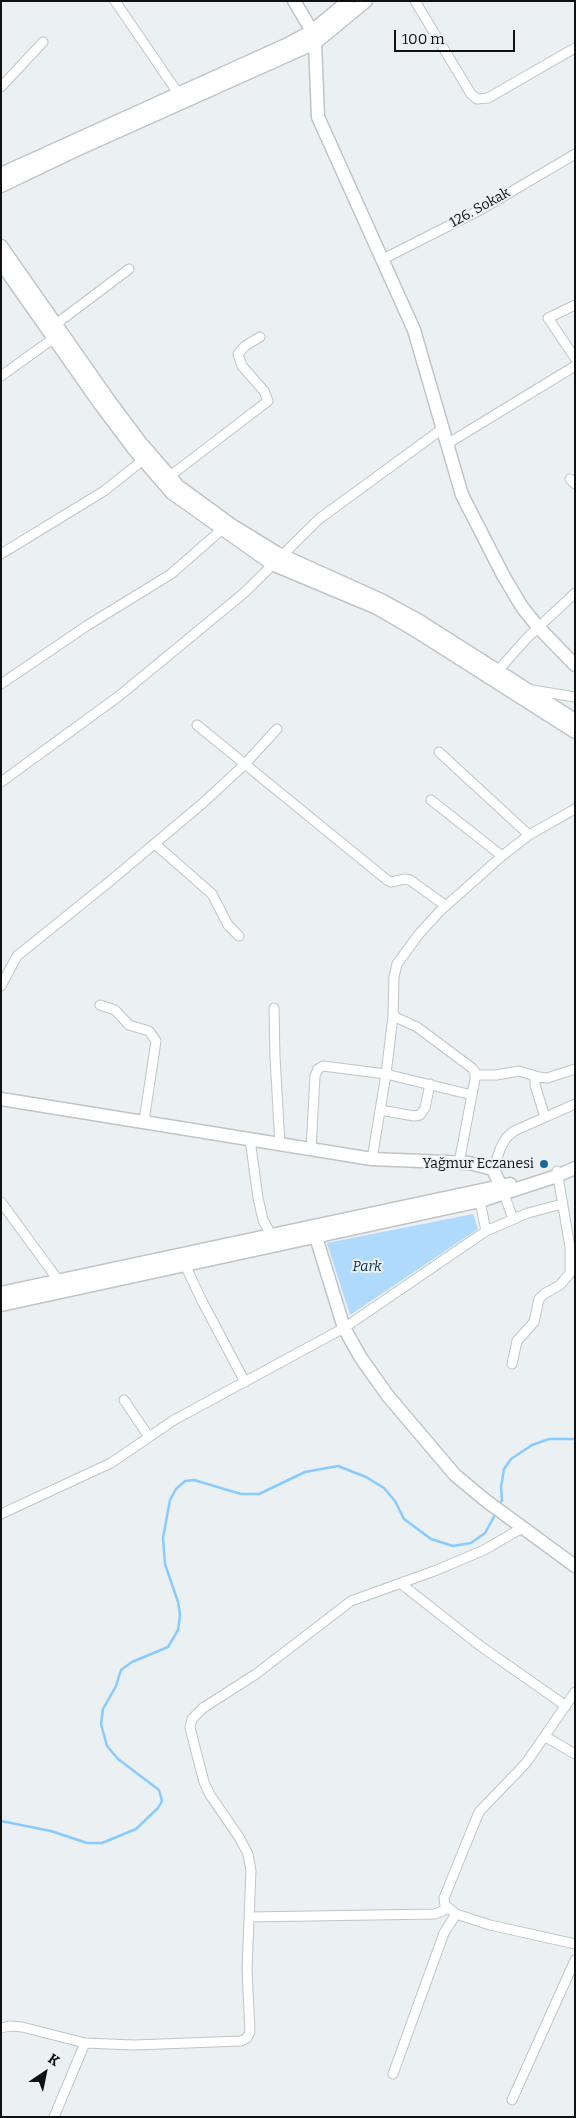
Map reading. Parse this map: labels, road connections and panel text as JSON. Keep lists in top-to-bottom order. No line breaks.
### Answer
{"streets":{"street":["126. Sokak"]},"parks":["Park"],"places":["Yağmur Eczanesi"],"scale_bar":"100 m","north":"top right"}
